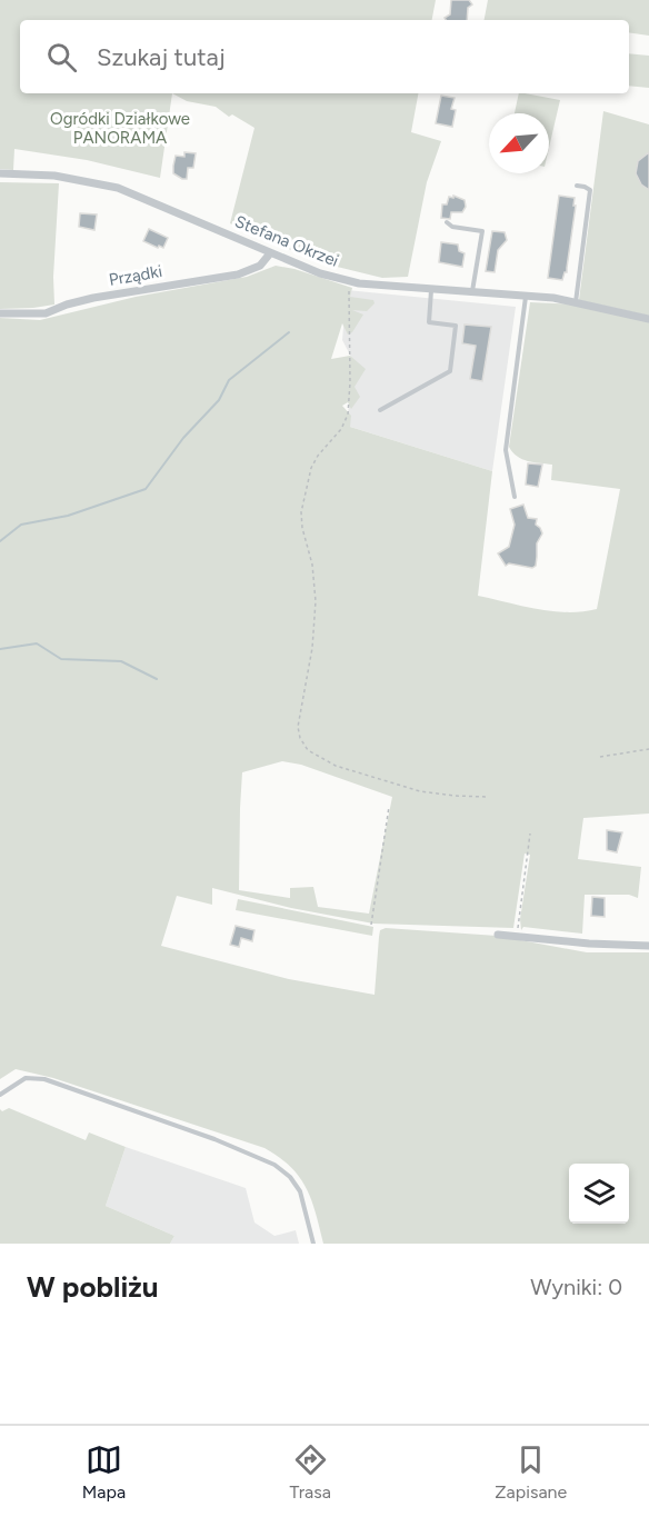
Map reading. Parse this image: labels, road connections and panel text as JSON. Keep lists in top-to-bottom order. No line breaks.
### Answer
{"streets":{"street":["Stefana Okrzei","Prządki"]},"crossings":[["Stefana Okrzei","Prządki"]],"parks":["Ogródki Działkowe PANORAMA"],"north":"bottom left","page":{"search":"Szukaj tutaj","heading":["W pobliżu","Wyniki: 0"],"nav":["Mapa","Trasa","Zapisane"]}}
